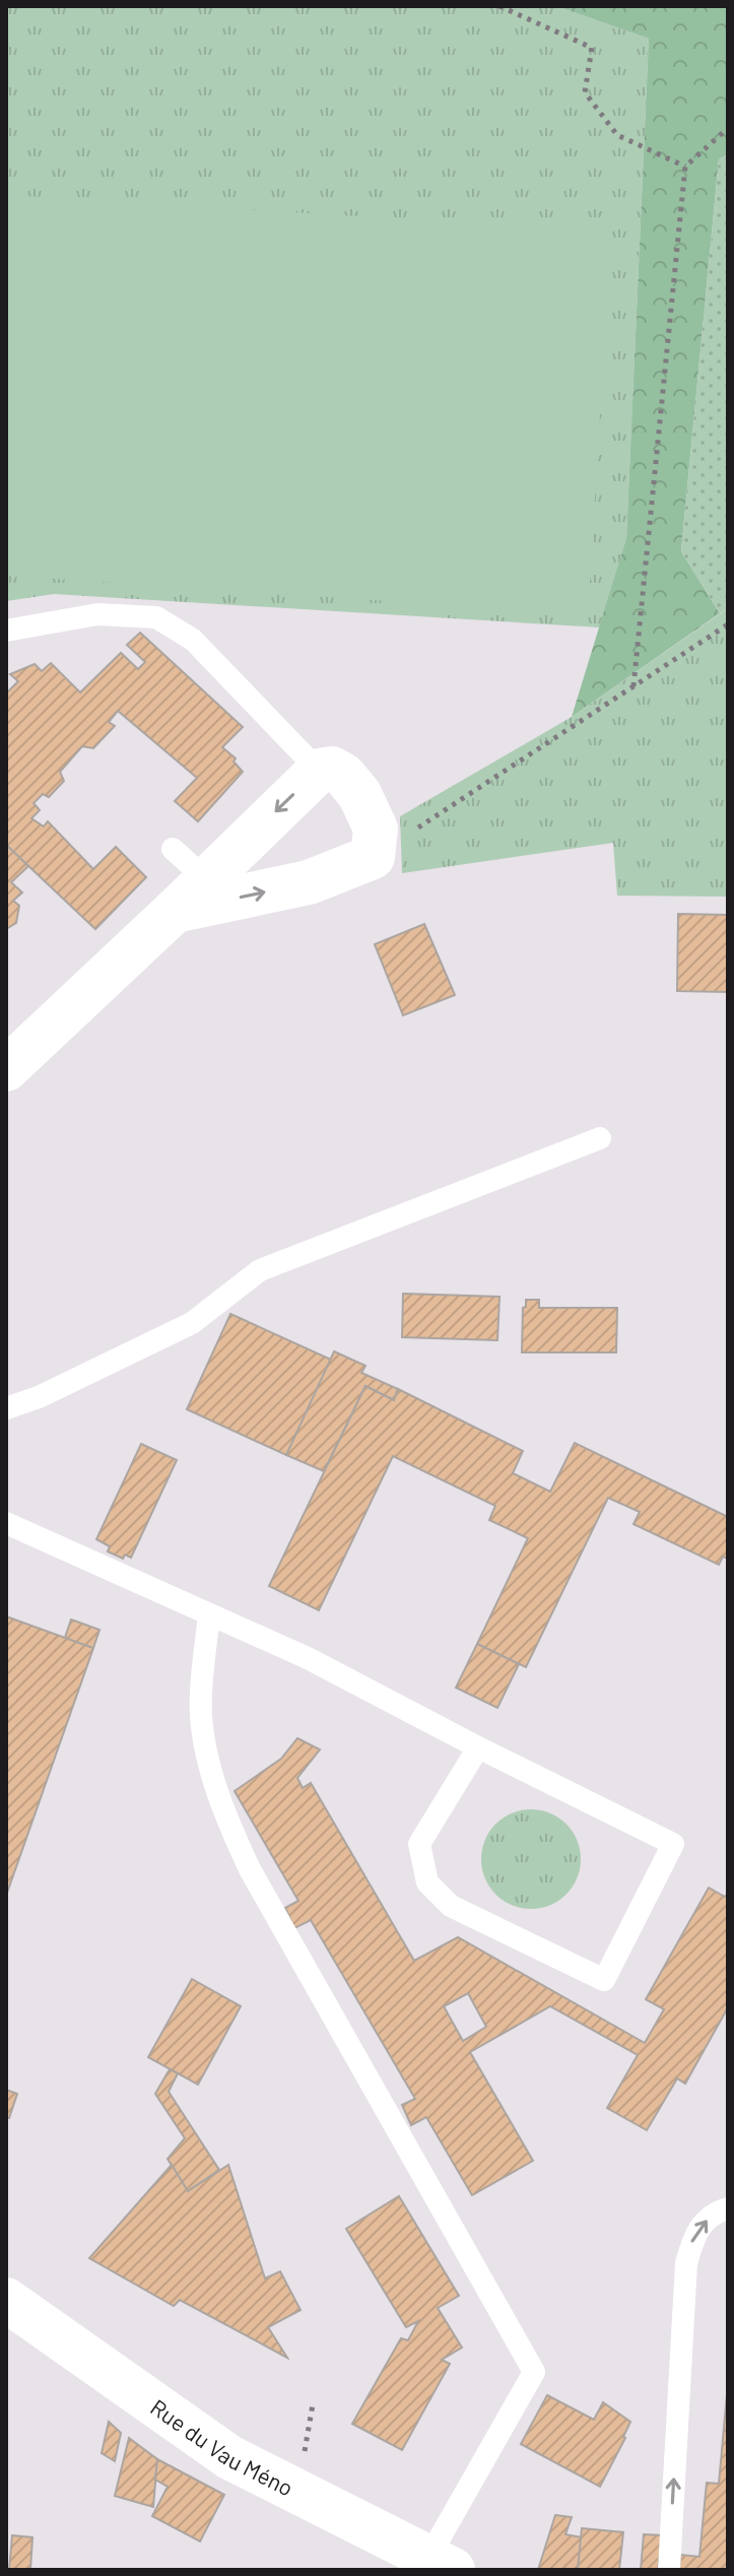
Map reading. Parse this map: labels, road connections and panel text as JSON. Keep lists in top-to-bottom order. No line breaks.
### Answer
{"streets":{"street":["Rue du Vau Méno"]}}
